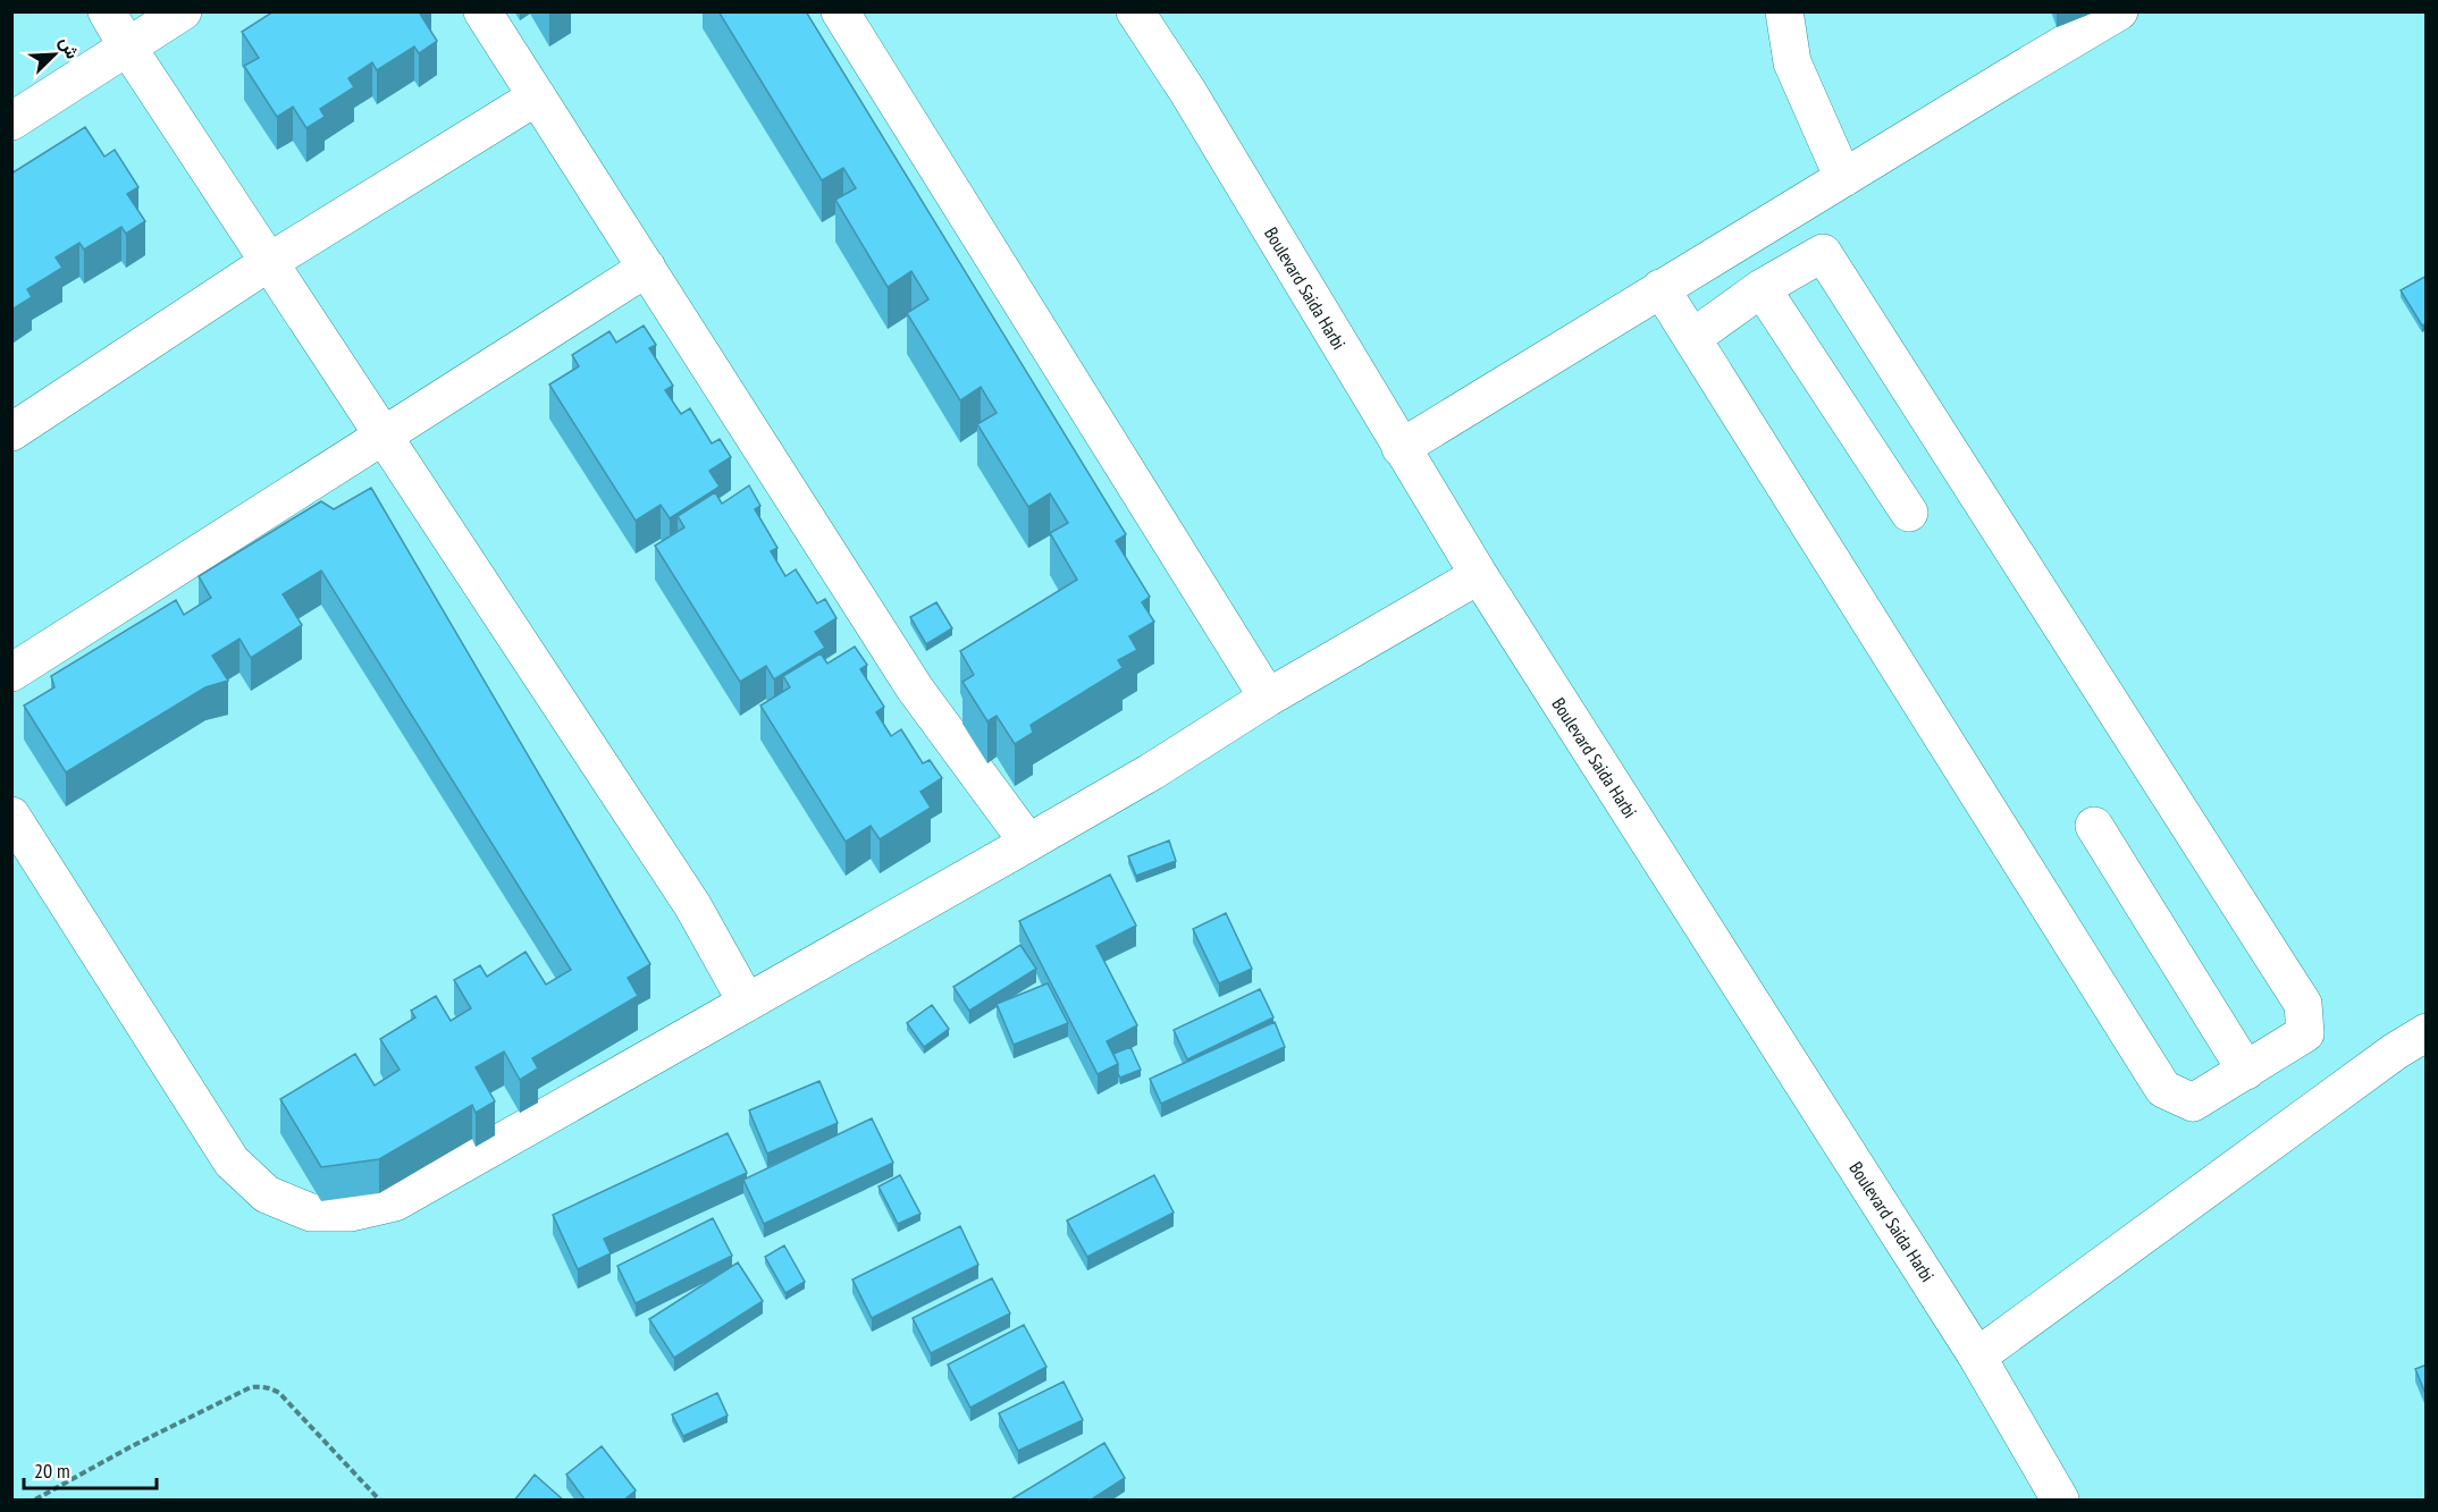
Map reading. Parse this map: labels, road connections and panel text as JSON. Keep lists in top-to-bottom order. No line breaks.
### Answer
{"streets":{"street":["Boulevard Saida Harbi"]},"scale_bar":"20 m","north":"top right"}
